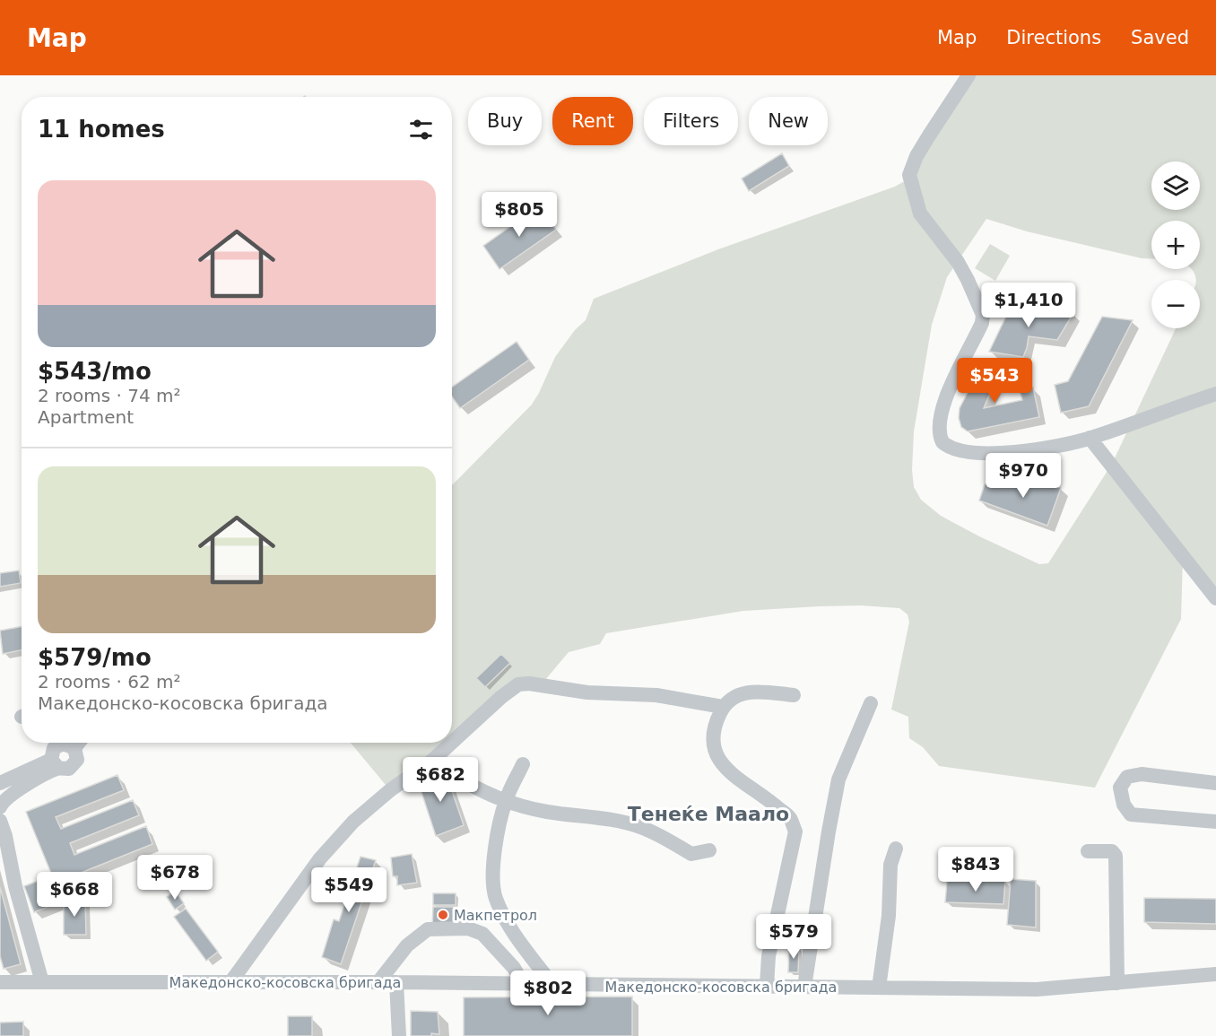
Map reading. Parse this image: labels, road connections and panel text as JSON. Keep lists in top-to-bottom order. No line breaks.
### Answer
{"streets":{"street":["Македонско-косовска бригада"]},"districts":["Тенеќе Маало"],"places":["Макпетрол"],"page":{"header":"Map","nav":["Map","Directions","Saved"],"chip":["Buy","Rent","Filters","New"],"heading":"11 homes","map_buttons":["+","−"],"list":[{"name":"$543/mo","note":"2 rooms · 74 m² · Apartment"},{"name":"$579/mo","note":"2 rooms · 62 m² · Македонско-косовска бригада"}],"price":["$805","$1,410","$543","$970","$682","$843","$678","$549","$668","$579","$802"]}}
